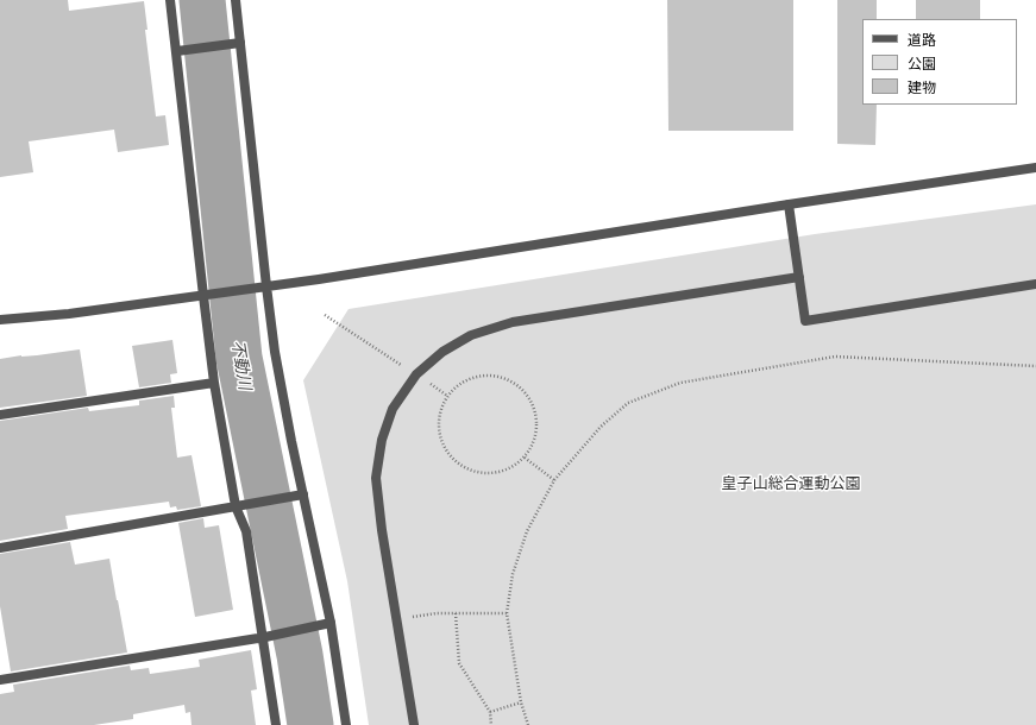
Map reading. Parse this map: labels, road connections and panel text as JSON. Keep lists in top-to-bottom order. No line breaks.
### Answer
{"water":["不動川"],"parks":["皇子山総合運動公園"],"legend":["道路","公園","建物"]}
